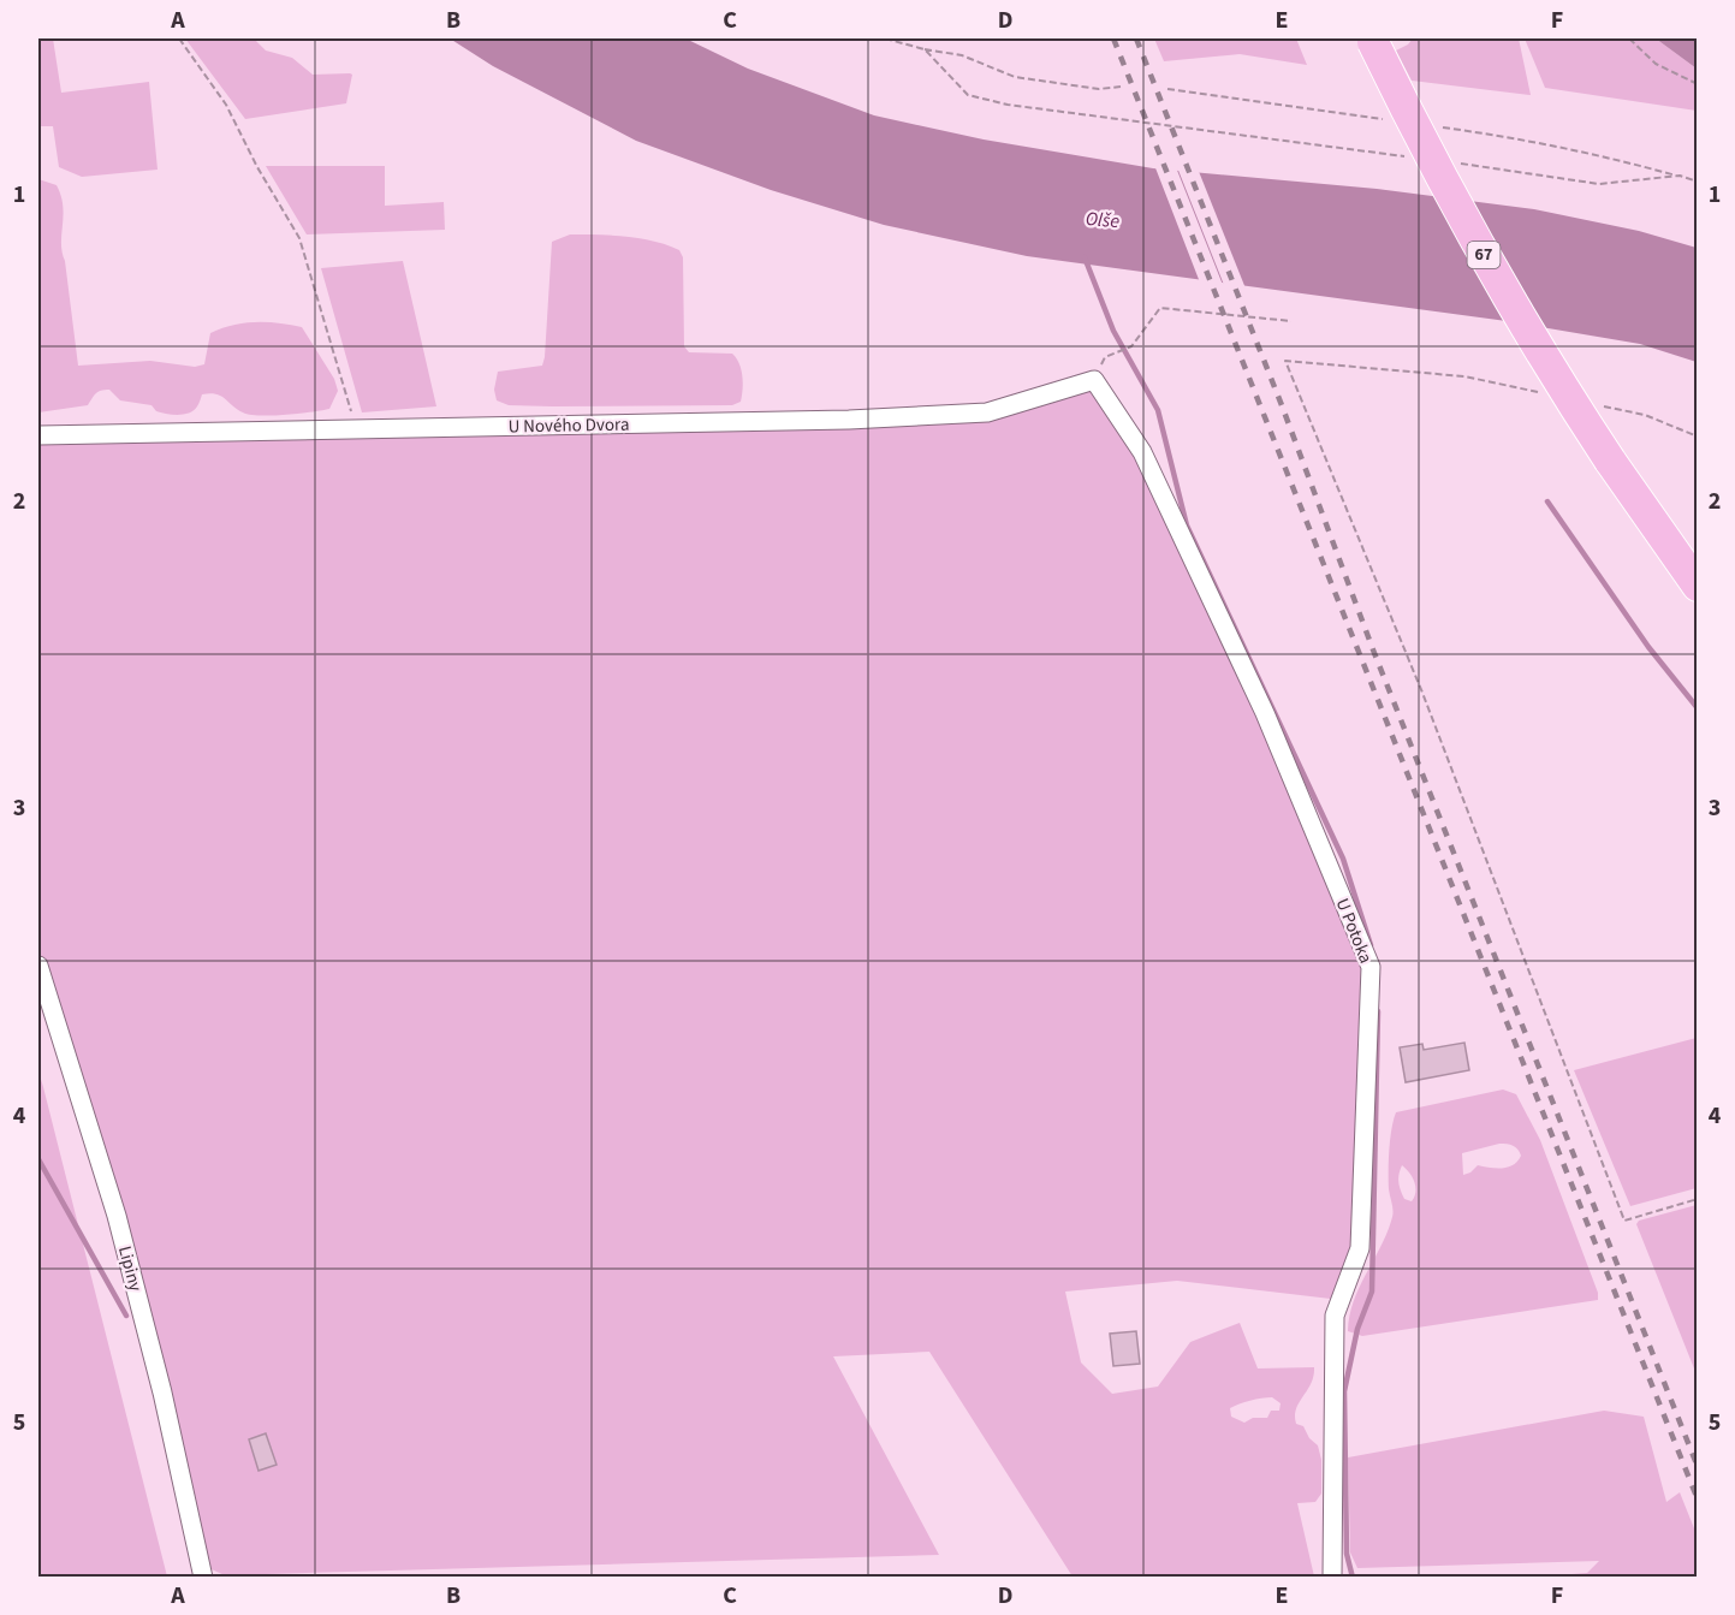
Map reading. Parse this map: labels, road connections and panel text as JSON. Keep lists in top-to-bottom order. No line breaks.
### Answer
{"streets":{"main road":["67"],"street":["U Nového Dvora","U Potoka","Lipiny"]},"crossings":[["U Nového Dvora","U Potoka"]],"water":["Olše"],"grid":{"columns":["A","B","C","D","E","F"],"rows":["1","2","3","4","5"]}}
